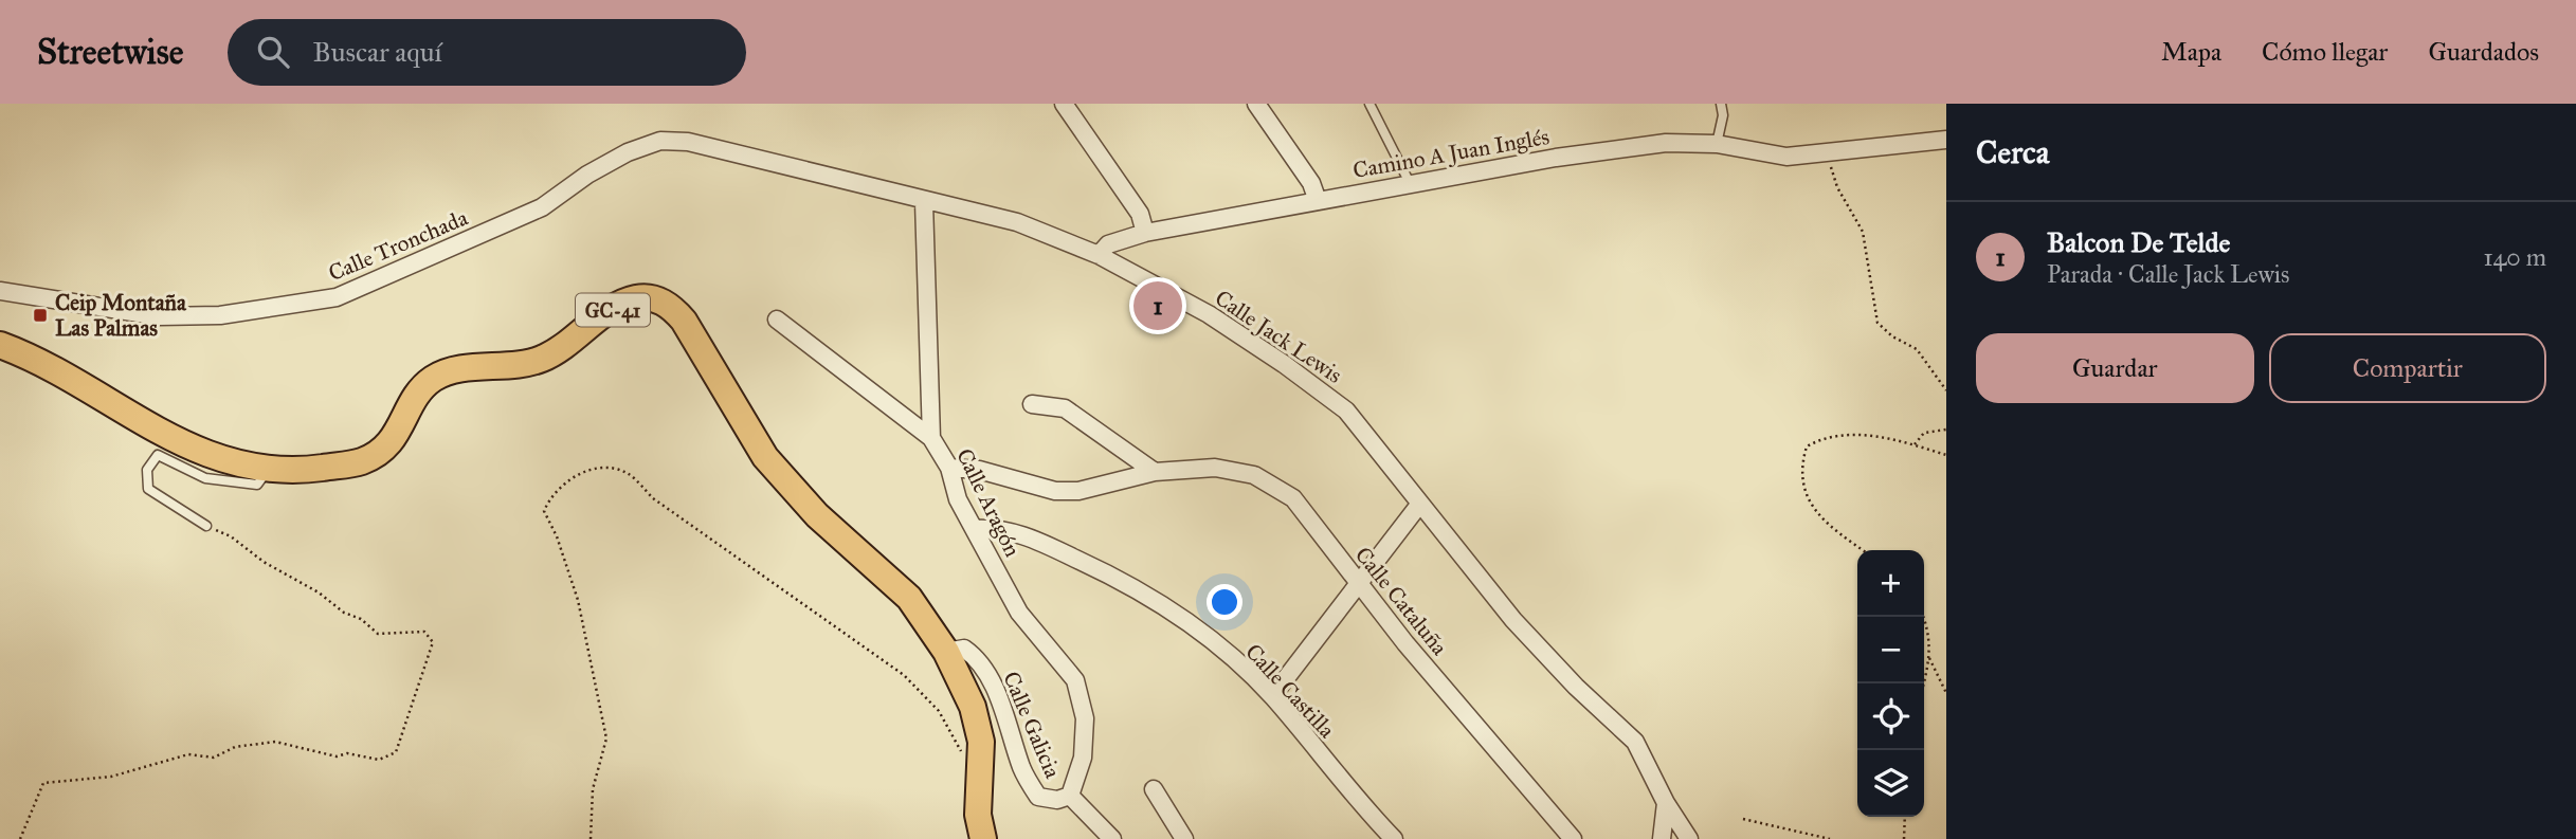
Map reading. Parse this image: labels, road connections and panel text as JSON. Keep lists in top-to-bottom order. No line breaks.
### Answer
{"streets":{"main road":["GC-41"],"street":["Camino A Juan Inglés","Calle Tronchada","Calle Jack Lewis","Calle Aragón","Calle Cataluña","Calle Castilla","Calle Galicia"]},"crossings":[["Camino A Juan Inglés","Calle Jack Lewis"],["Calle Tronchada","Calle Jack Lewis"],["GC-41","Calle Galicia"],["Calle Jack Lewis","Calle Aragón"],["Calle Aragón","Calle Cataluña"],["Calle Aragón","Calle Castilla"],["Calle Aragón","Calle Galicia"]],"places":{"transit":["Ceip Montaña Las Palmas"]},"page":{"header":"Streetwise","search":"Buscar aquí","nav":["Mapa","Cómo llegar","Guardados"],"heading":"Cerca","list":[{"mark":"1","name":"Balcon De Telde","note":"Parada · Calle Jack Lewis","value":"140 m"}],"pins":"1","buttons":["Guardar","Compartir"],"map_buttons":["+","−"]}}
